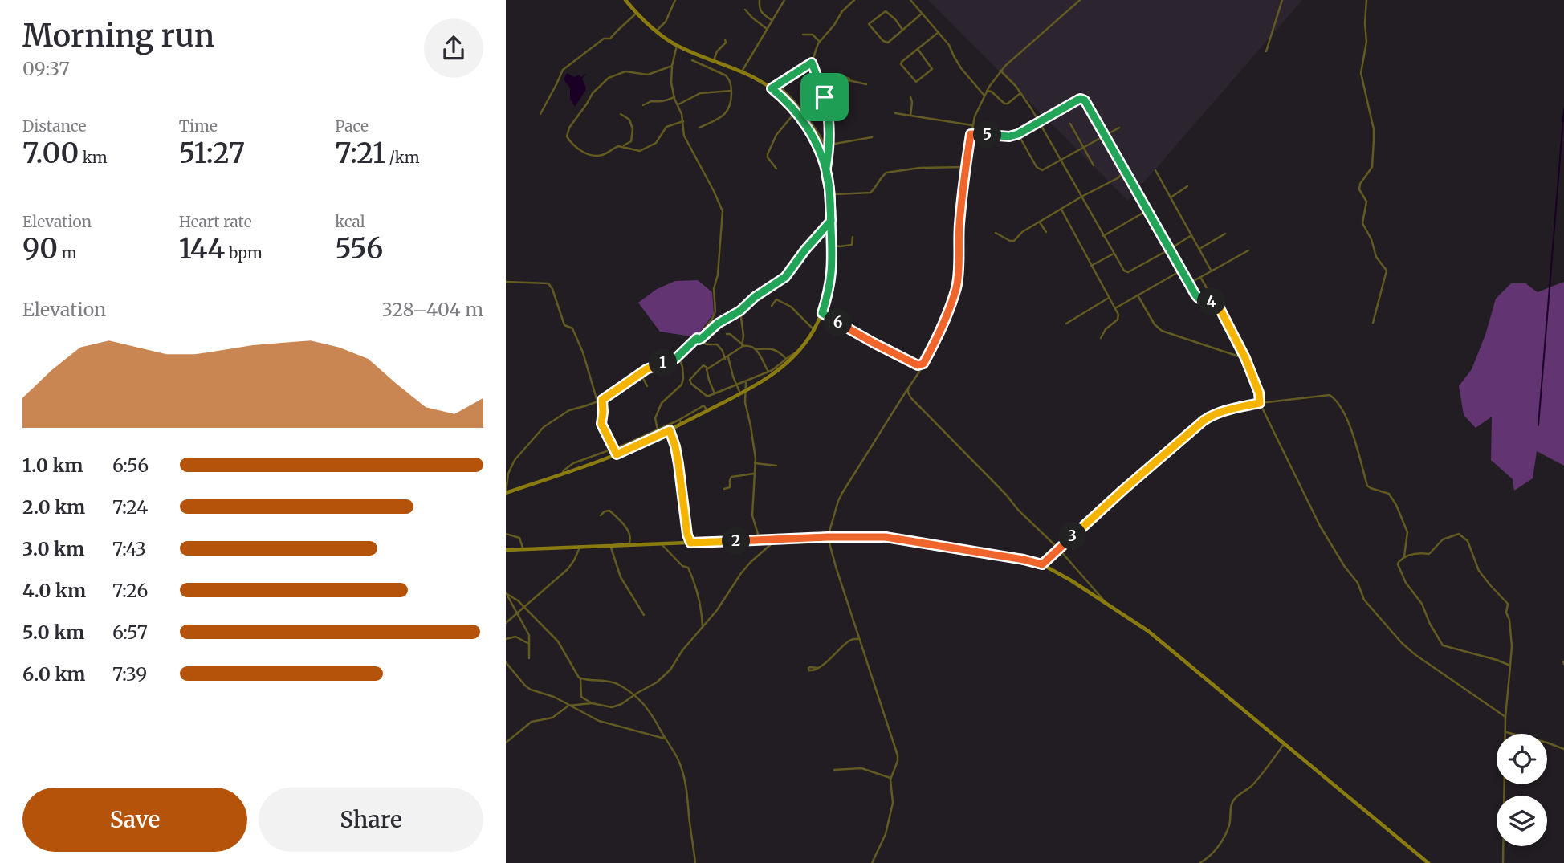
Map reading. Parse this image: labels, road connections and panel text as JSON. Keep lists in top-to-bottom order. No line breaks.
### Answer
{"page":{"heading":["Morning run","09:37"],"stats":[["Distance","7.00 km"],["Time","51:27"],["Pace","7:21 /km"],["Elevation","90 m"],["Heart rate","144 bpm"],["kcal","556"]],"pins":["5","4","6","1","3","2"],"chart":["Elevation","328–404 m"],"list":[{"name":"1.0 km","note":"6:56"},{"name":"2.0 km","note":"7:24"},{"name":"3.0 km","note":"7:43"},{"name":"4.0 km","note":"7:26"},{"name":"5.0 km","note":"6:57"},{"name":"6.0 km","note":"7:39"}],"buttons":["Save","Share"]}}
